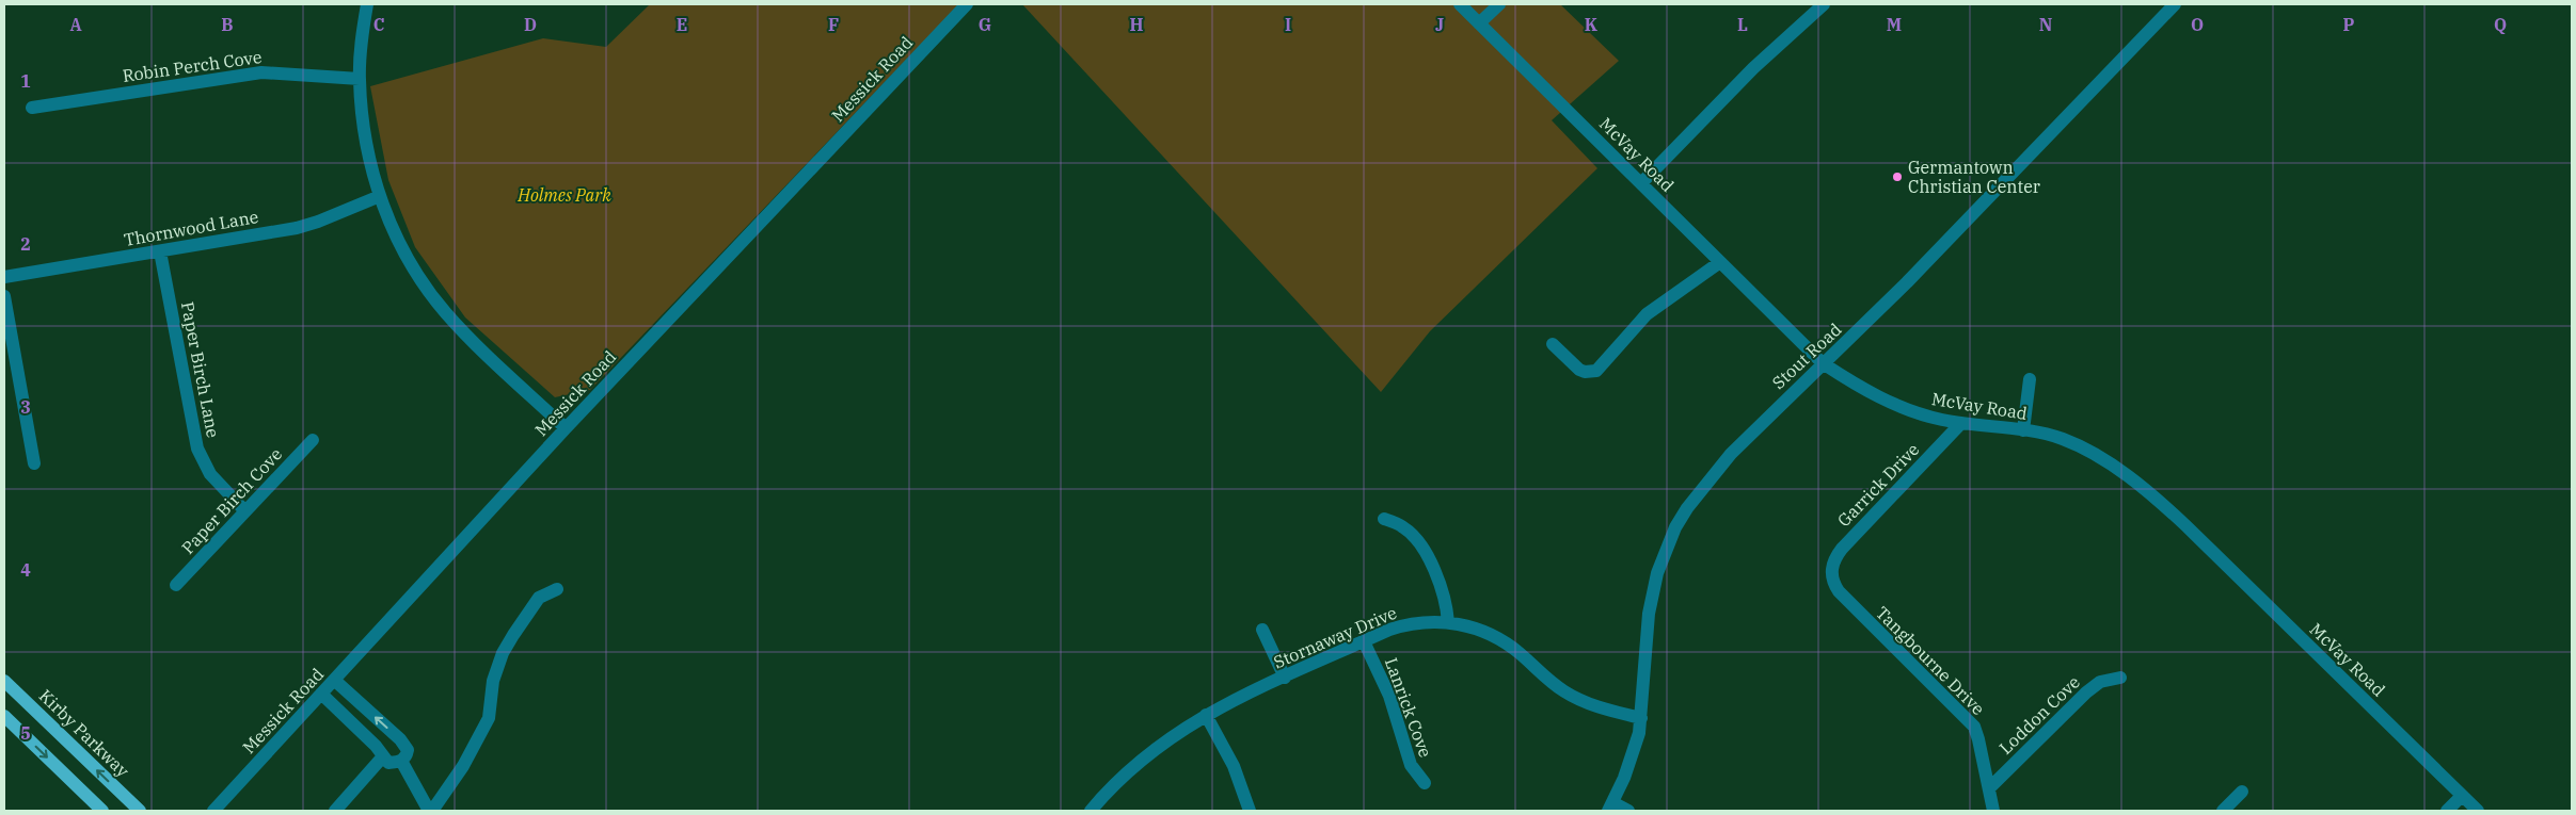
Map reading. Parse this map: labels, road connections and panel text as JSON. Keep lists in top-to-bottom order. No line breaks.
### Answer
{"streets":{"main road":["Kirby Parkway"],"street":["Robin Perch Cove","Messick Road","McVay Road","Thornwood Lane","Stout Road","Paper Birch Lane","Garrick Drive","Paper Birch Cove","Stornaway Drive","Tangbourne Drive","Lanrick Cove","Loddon Cove"]},"crossings":[["McVay Road","Stout Road"],["McVay Road","Garrick Drive"],["Thornwood Lane","Paper Birch Lane"],["Stout Road","Stornaway Drive"],["Paper Birch Lane","Paper Birch Cove"],["Garrick Drive","Tangbourne Drive"],["Stornaway Drive","Lanrick Cove"],["Tangbourne Drive","Loddon Cove"]],"parks":["Holmes Park"],"places":["Germantown Christian Center"],"grid":{"columns":["A","B","C","D","E","F","G","H","I","J","K","L","M","N","O","P","Q"],"rows":["1","2","3","4","5"]}}
